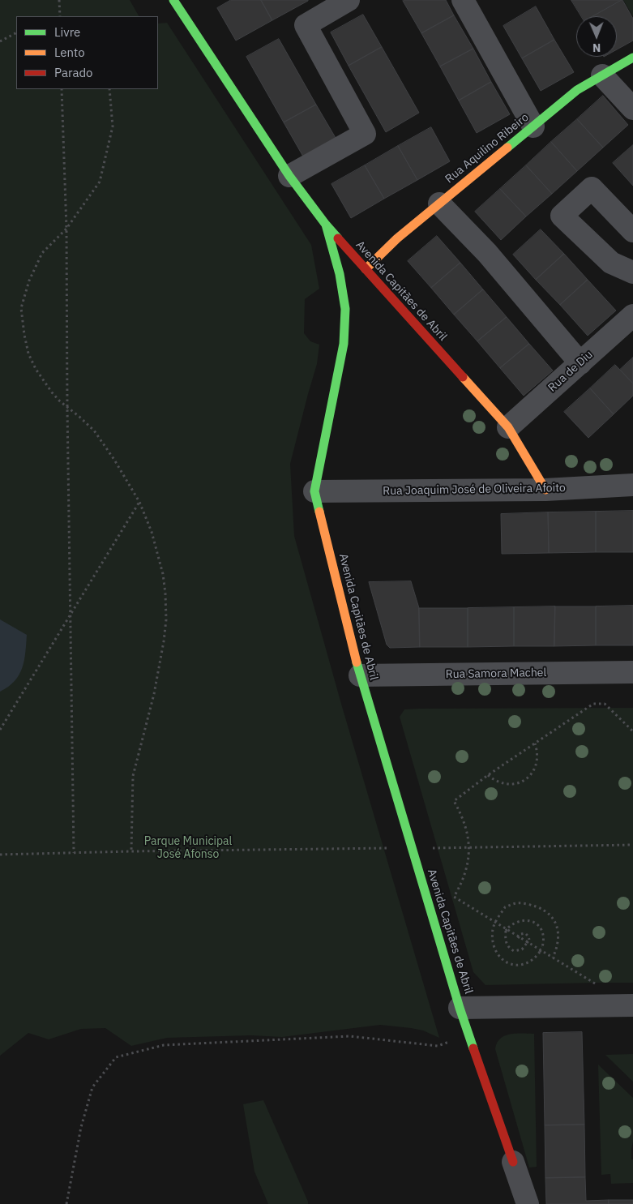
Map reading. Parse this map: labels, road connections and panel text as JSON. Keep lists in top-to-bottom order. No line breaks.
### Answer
{"streets":{"street":["Rua Aquilino Ribeiro","Avenida Capitães de Abril","Rua de Diu","Rua Joaquim José de Oliveira Afoito","Rua Samora Machel"]},"crossings":[["Rua Aquilino Ribeiro","Avenida Capitães de Abril"],["Avenida Capitães de Abril","Rua de Diu"],["Avenida Capitães de Abril","Rua Joaquim José de Oliveira Afoito"],["Avenida Capitães de Abril","Rua Samora Machel"]],"parks":["Parque Municipal José Afonso"],"legend":["Livre","Lento","Parado"],"north":"bottom"}
